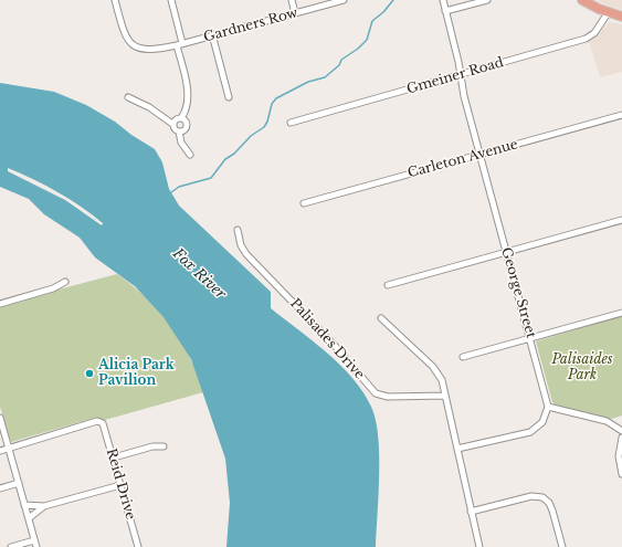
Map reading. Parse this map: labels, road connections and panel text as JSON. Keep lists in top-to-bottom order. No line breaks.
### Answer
{"streets":{"street":["Gardners Row","Gmeiner Road","Carleton Avenue","George Street","Palisades Drive","Reid Drive"]},"crossings":[["Gmeiner Road","George Street"],["Carleton Avenue","George Street"]],"water":["Fox River"],"parks":["Palisaides Park"],"places":["Alicia Park Pavilion"]}
